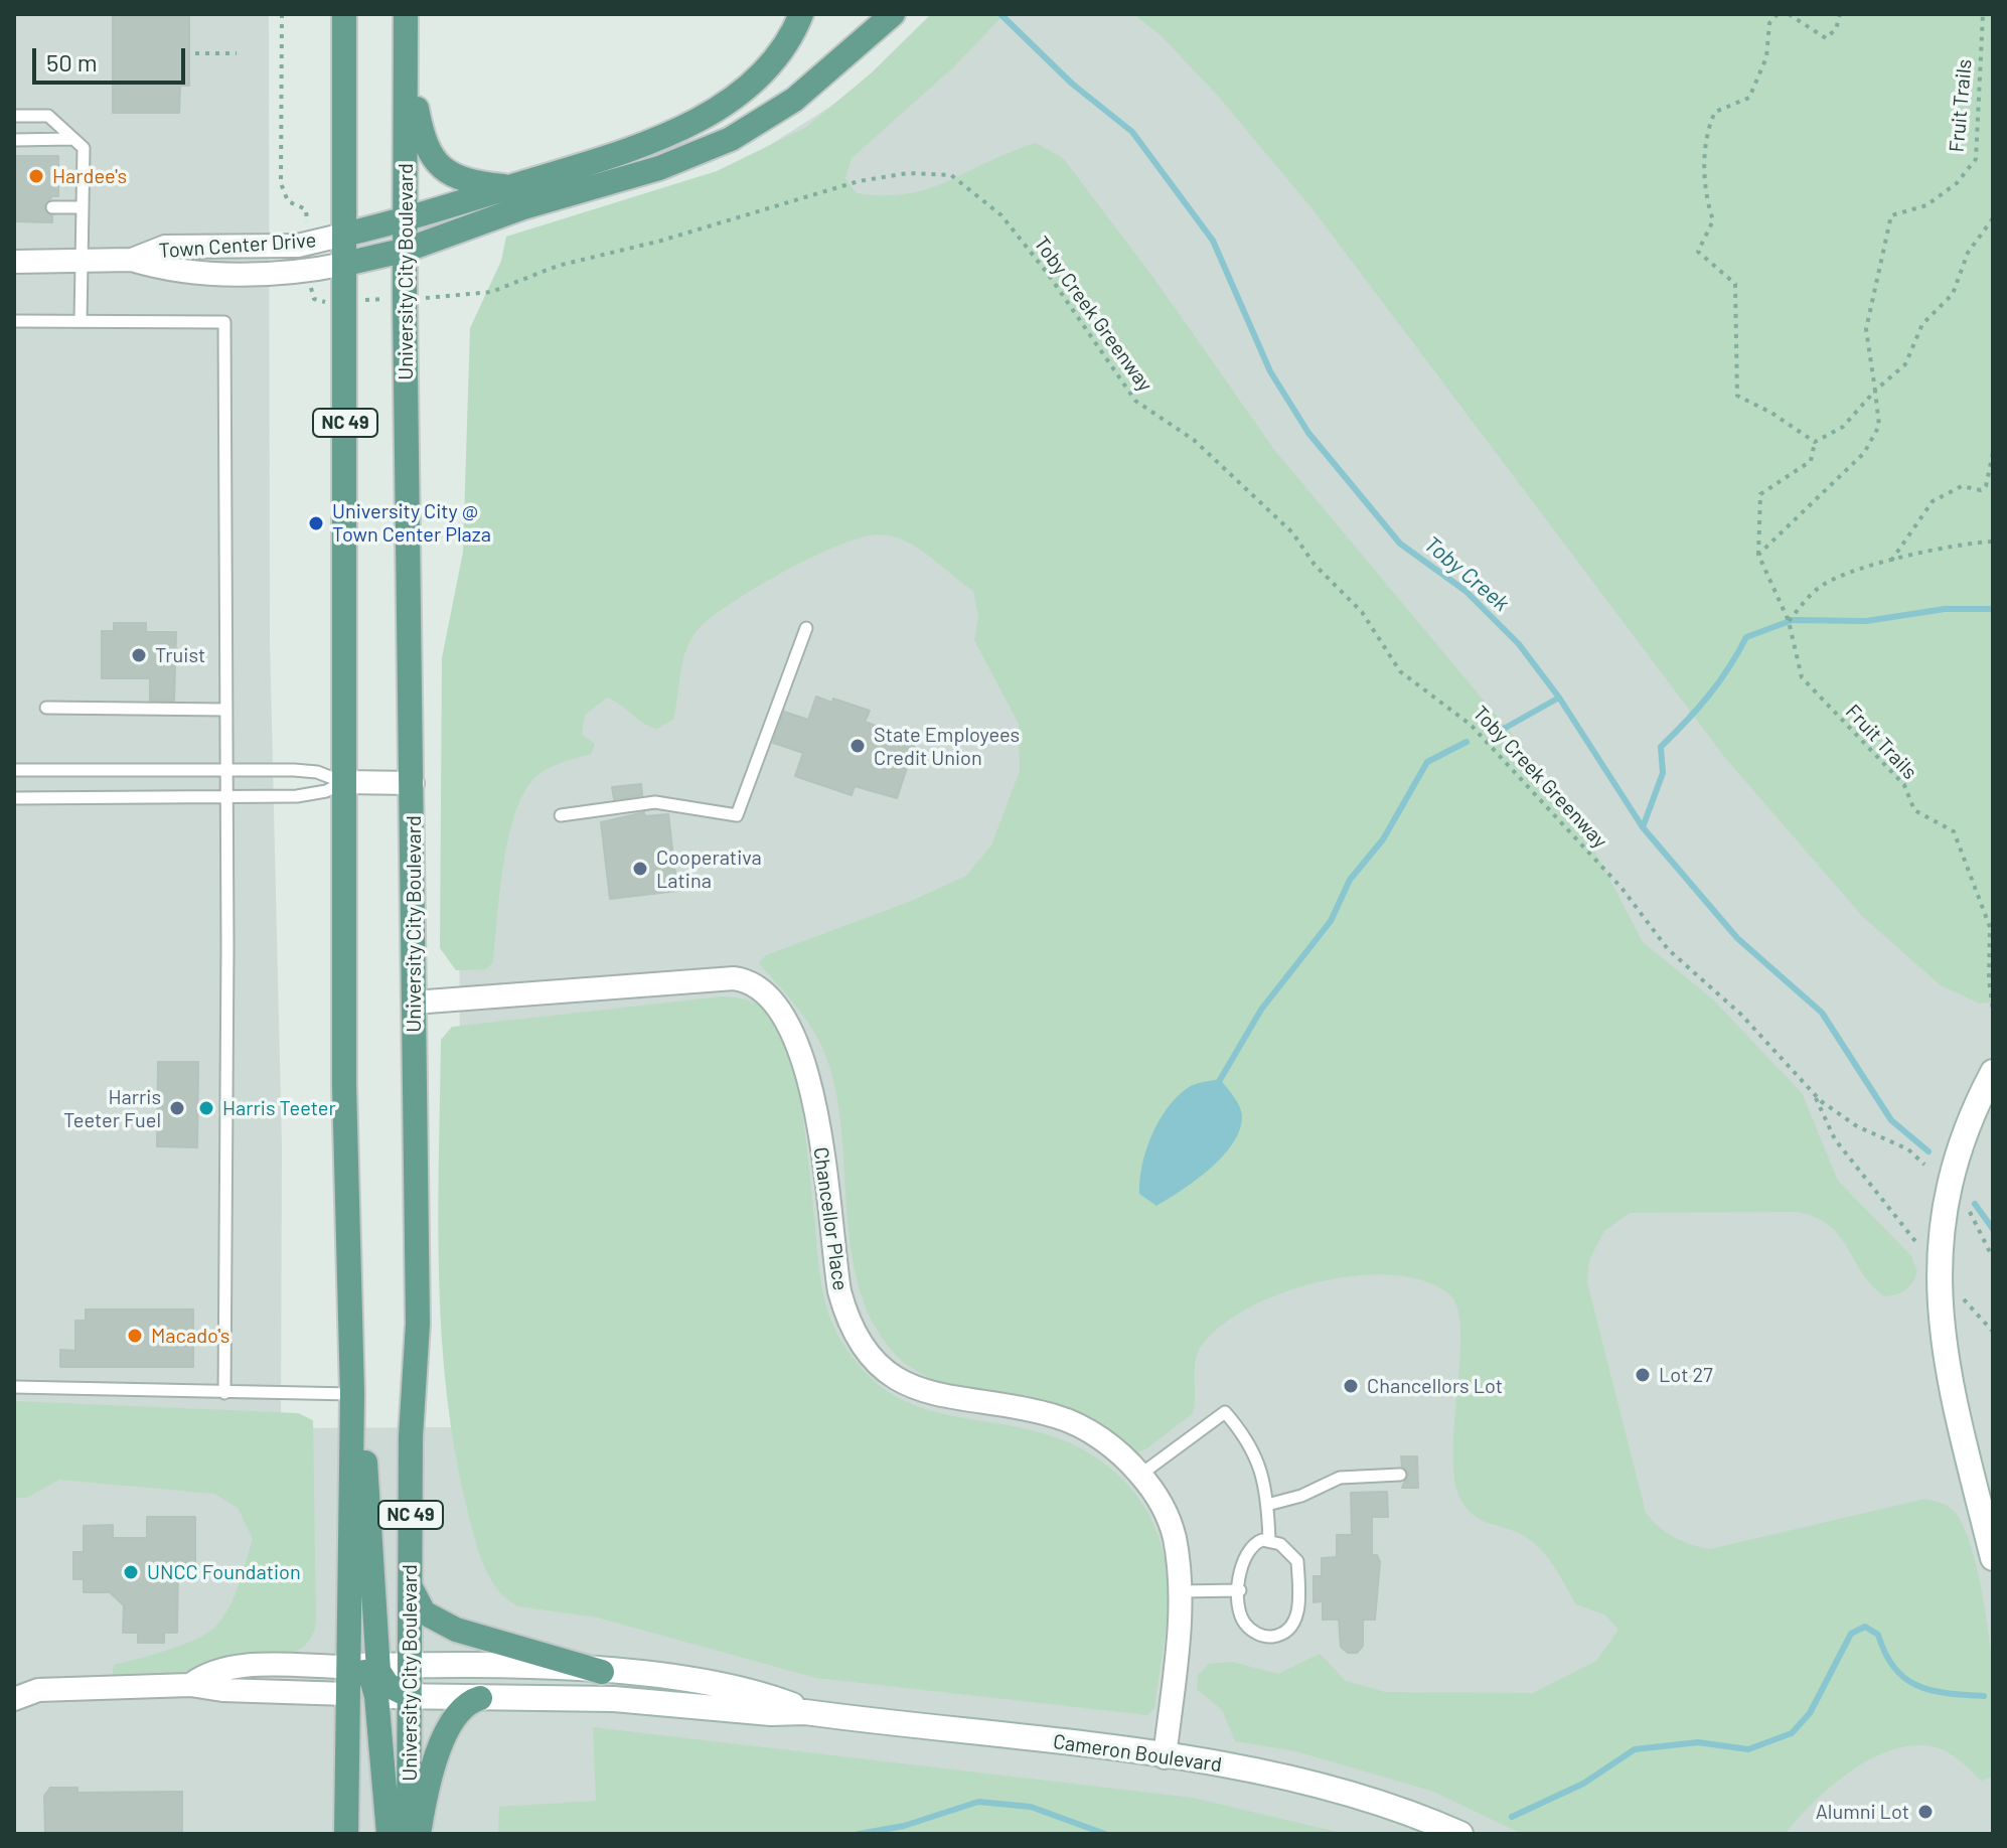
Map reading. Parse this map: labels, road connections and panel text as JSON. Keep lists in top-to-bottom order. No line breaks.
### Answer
{"streets":{"main road":["University City Boulevard","NC 49"],"street":["Town Center Drive","Chancellor Place","Cameron Boulevard"],"path":["Fruit Trails","Toby Creek Greenway"]},"crossings":[["Town Center Drive","NC 49"],["University City Boulevard","NC 49"],["University City Boulevard","Chancellor Place"],["University City Boulevard","Cameron Boulevard"],["NC 49","Cameron Boulevard"],["Chancellor Place","Cameron Boulevard"]],"water":["Toby Creek"],"places":["Hardee's","University City @ Town Center Plaza","Truist","State Employees Credit Union","Cooperativa Latina","Harris Teeter Fuel","Harris Teeter","Macado's","Lot 27","Chancellors Lot","UNCC Foundation","Alumni Lot"],"scale_bar":"50 m"}
